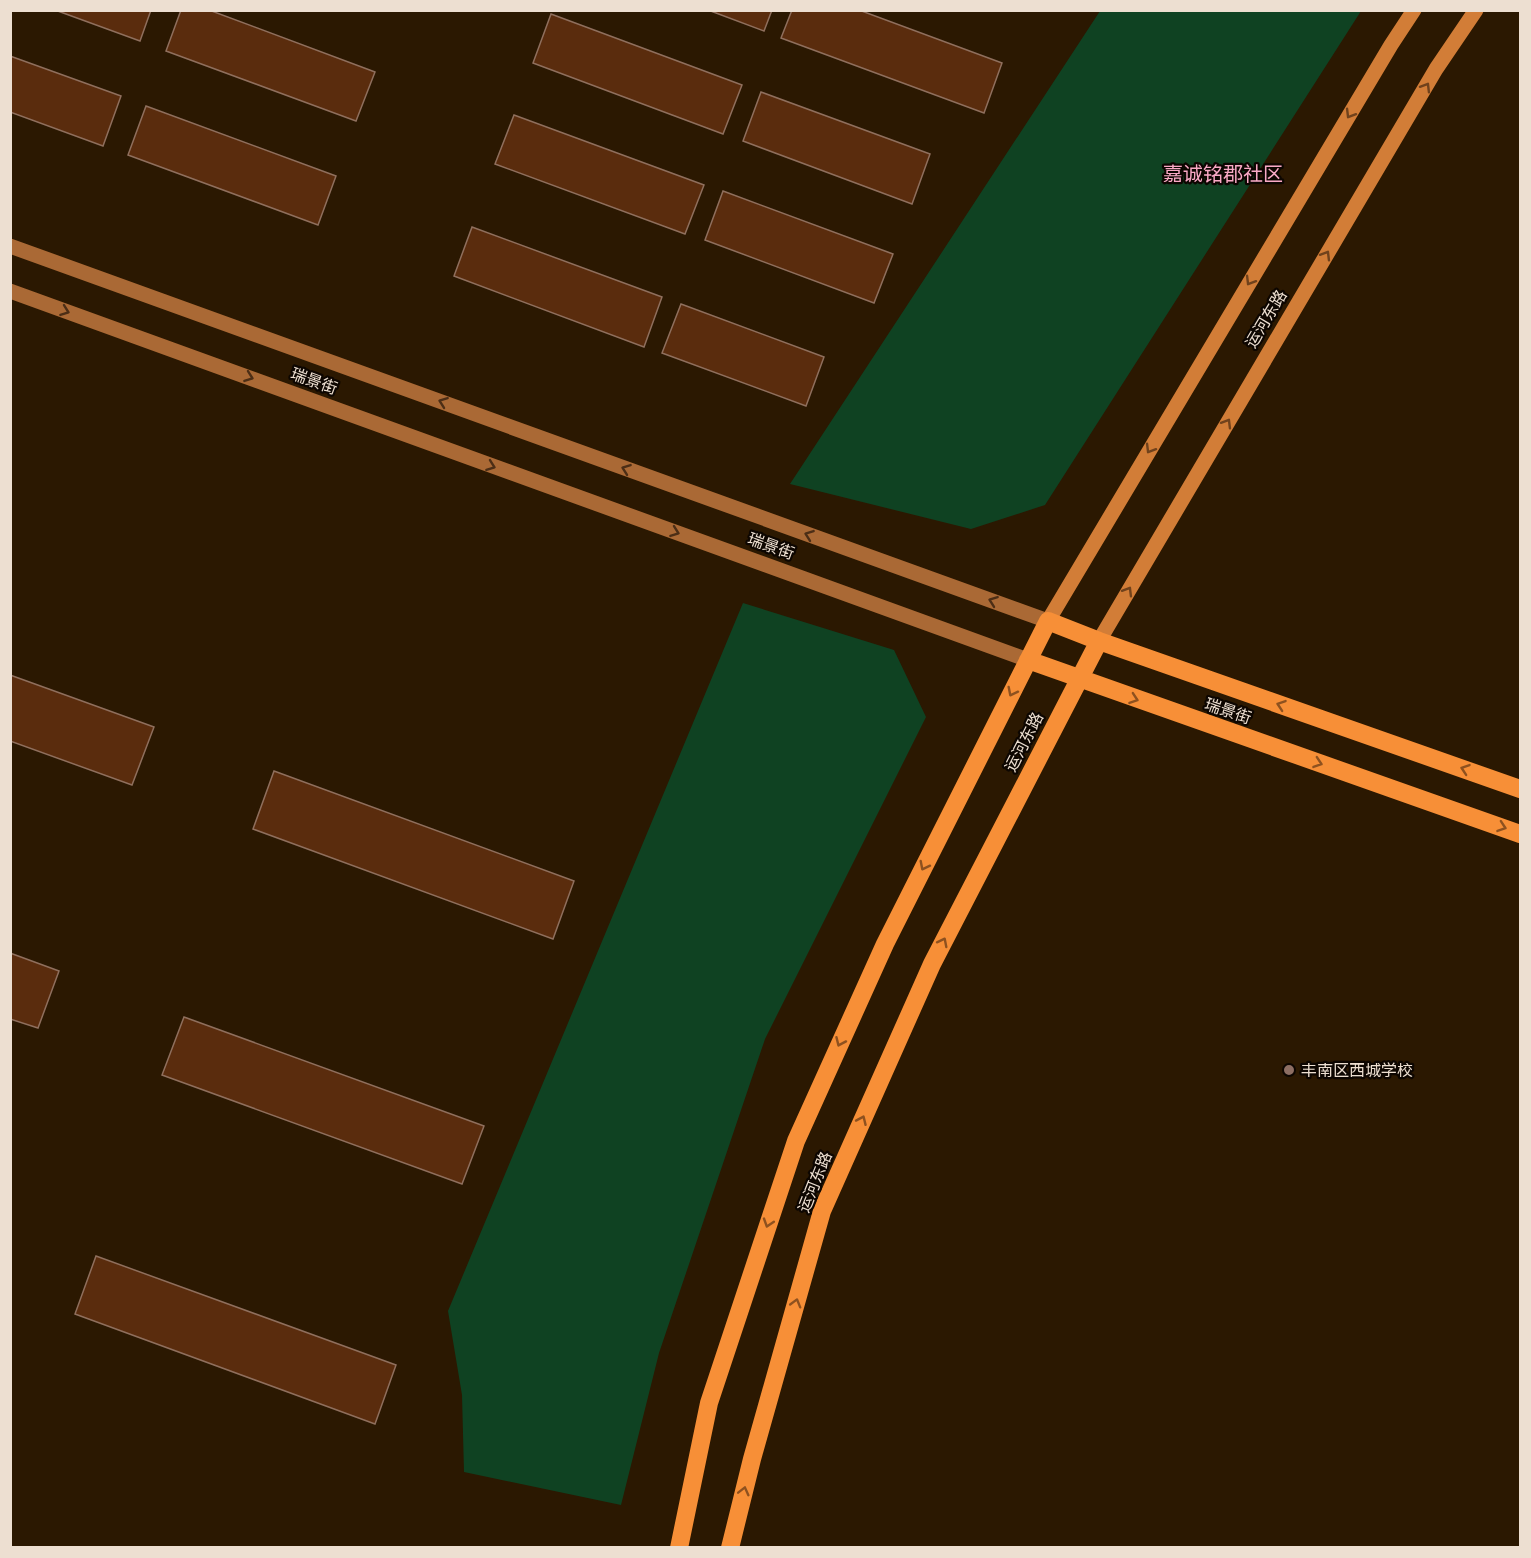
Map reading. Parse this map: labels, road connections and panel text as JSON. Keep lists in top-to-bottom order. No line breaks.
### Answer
{"streets":{"highway":["运河东路","瑞景街"]},"crossings":[["运河东路","瑞景街"]],"districts":["嘉诚铭郡社区"],"places":["丰南区西城学校"]}
